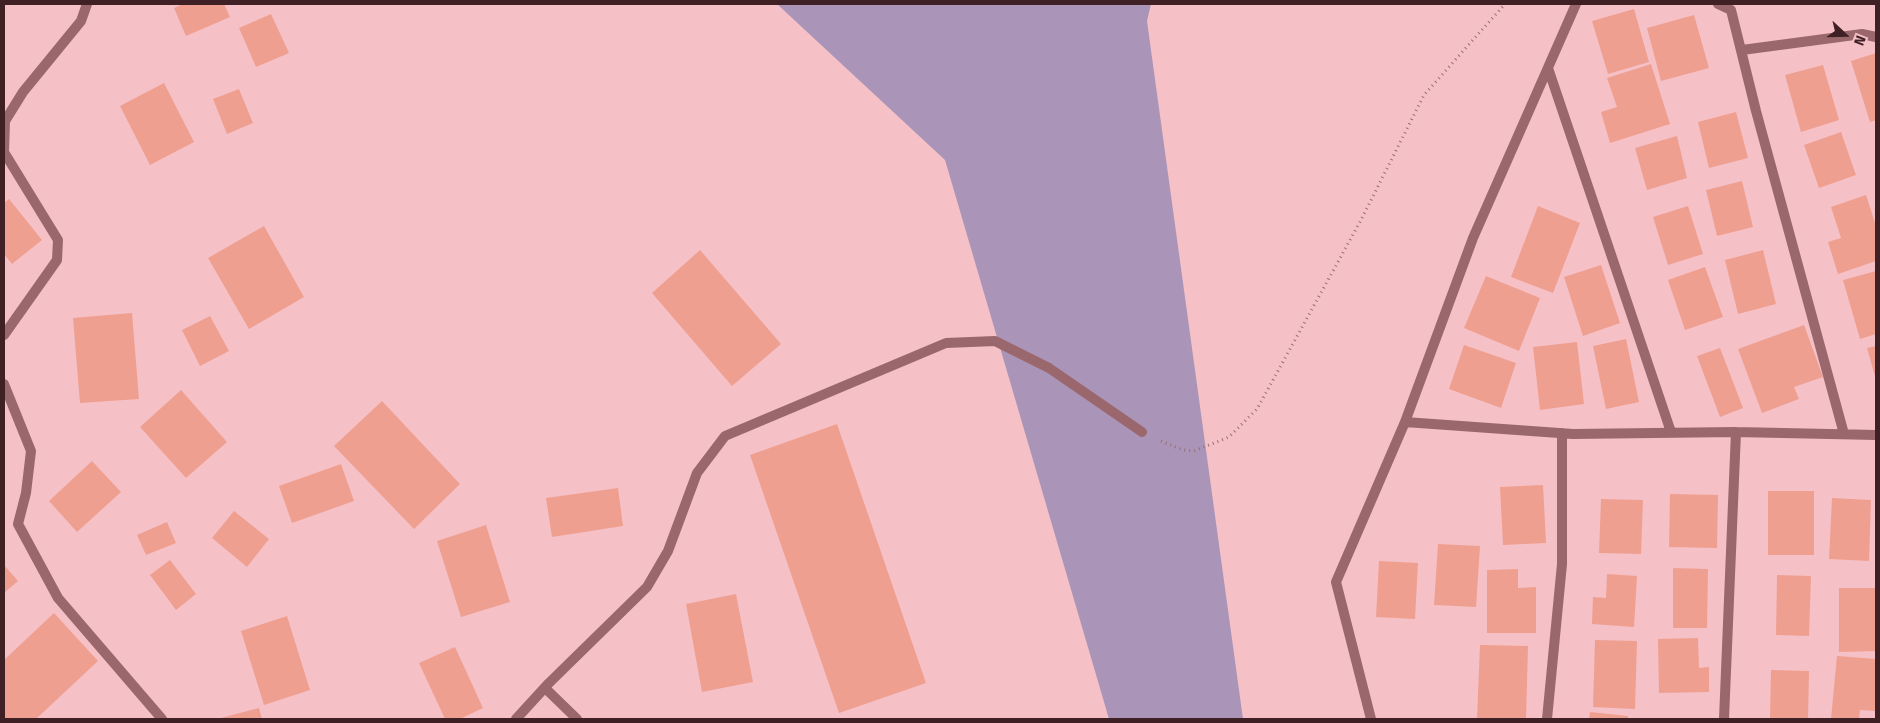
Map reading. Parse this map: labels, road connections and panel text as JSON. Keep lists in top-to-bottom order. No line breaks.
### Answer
{"north":"right"}
